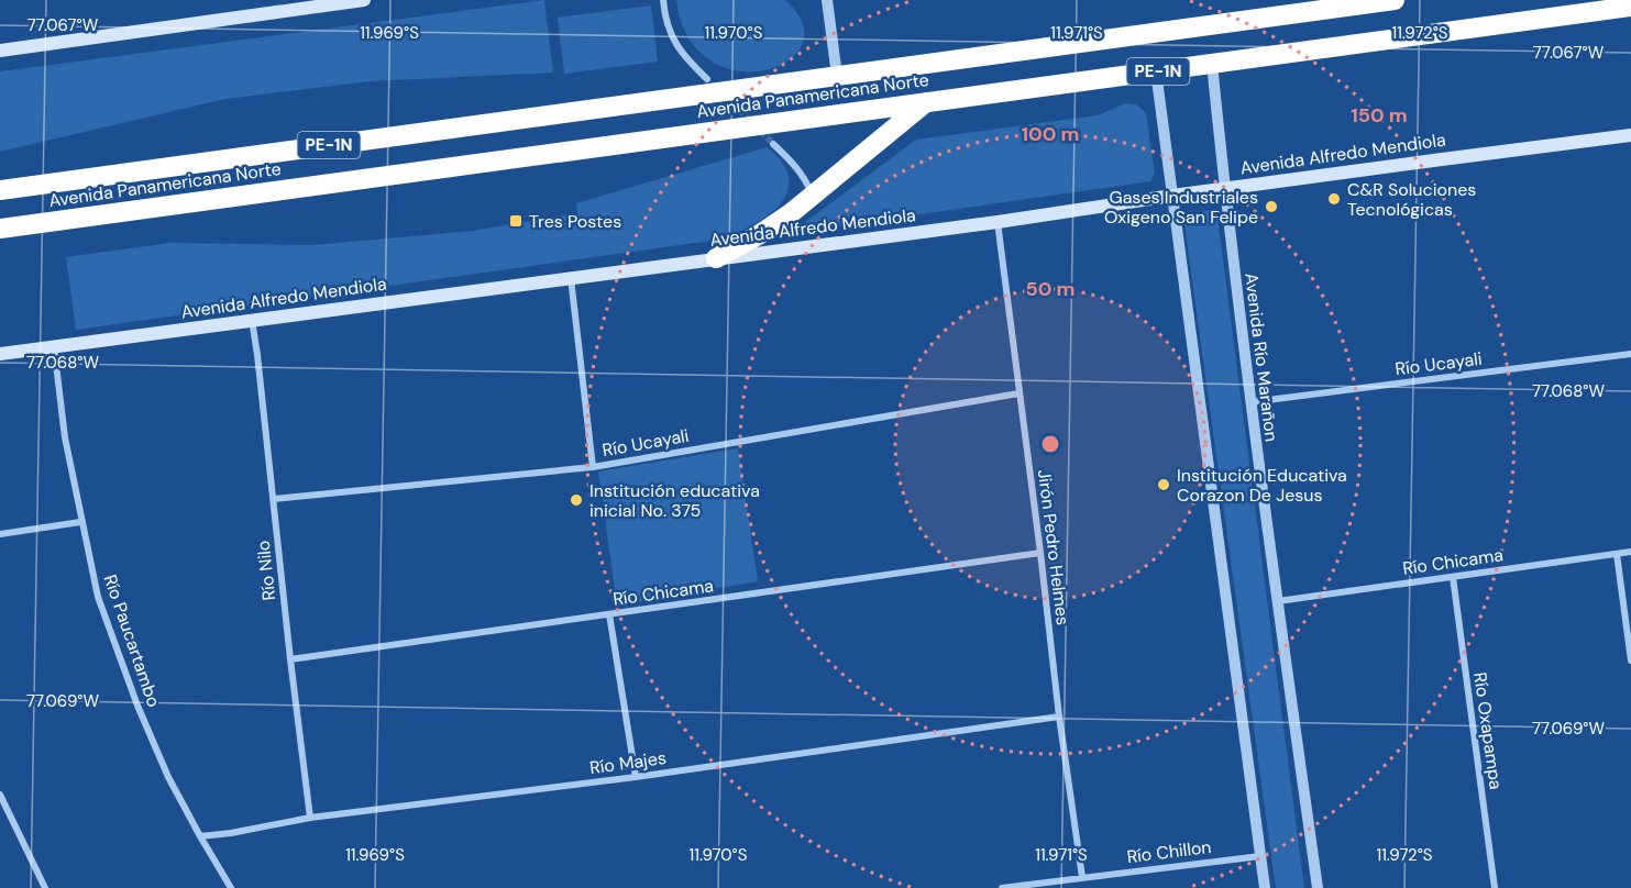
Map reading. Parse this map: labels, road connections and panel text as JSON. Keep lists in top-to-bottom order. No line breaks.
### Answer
{"streets":{"highway":["PE-1N","Avenida Panamericana Norte"],"main road":["Avenida Alfredo Mendiola"],"street":["Avenida Río Marañon","Río Ucayali","Jirón Pedro Helmes","Río Chicama","Río Nilo","Río Paucartambo","Río Oxapampa","Río Majes","Río Chillon"]},"crossings":[["Avenida Panamericana Norte","Avenida Río Marañon"],["Avenida Alfredo Mendiola","Avenida Río Marañon"],["Avenida Alfredo Mendiola","Jirón Pedro Helmes"],["Avenida Alfredo Mendiola","Río Nilo"],["Avenida Alfredo Mendiola","Río Paucartambo"],["Avenida Río Marañon","Río Ucayali"],["Avenida Río Marañon","Río Chicama"],["Río Ucayali","Jirón Pedro Helmes"],["Río Ucayali","Río Nilo"],["Jirón Pedro Helmes","Río Chicama"],["Jirón Pedro Helmes","Río Majes"],["Jirón Pedro Helmes","Río Chillon"],["Río Chicama","Río Nilo"],["Río Chicama","Río Oxapampa"],["Río Nilo","Río Majes"],["Río Paucartambo","Río Majes"]],"places":{"other":["C&R Soluciones Tecnológicas","Gases Industriales Oxigeno San Felipe","Institución Educativa Corazon De Jesus","Institución educativa inicial No. 375"],"transit":["Tres Postes"]},"coordinates":["77.067°W","11.969°S","11.970°S","11.971°S","11.972°S","77.068°W","77.069°W"],"rings":["150 m","100 m","50 m"]}
